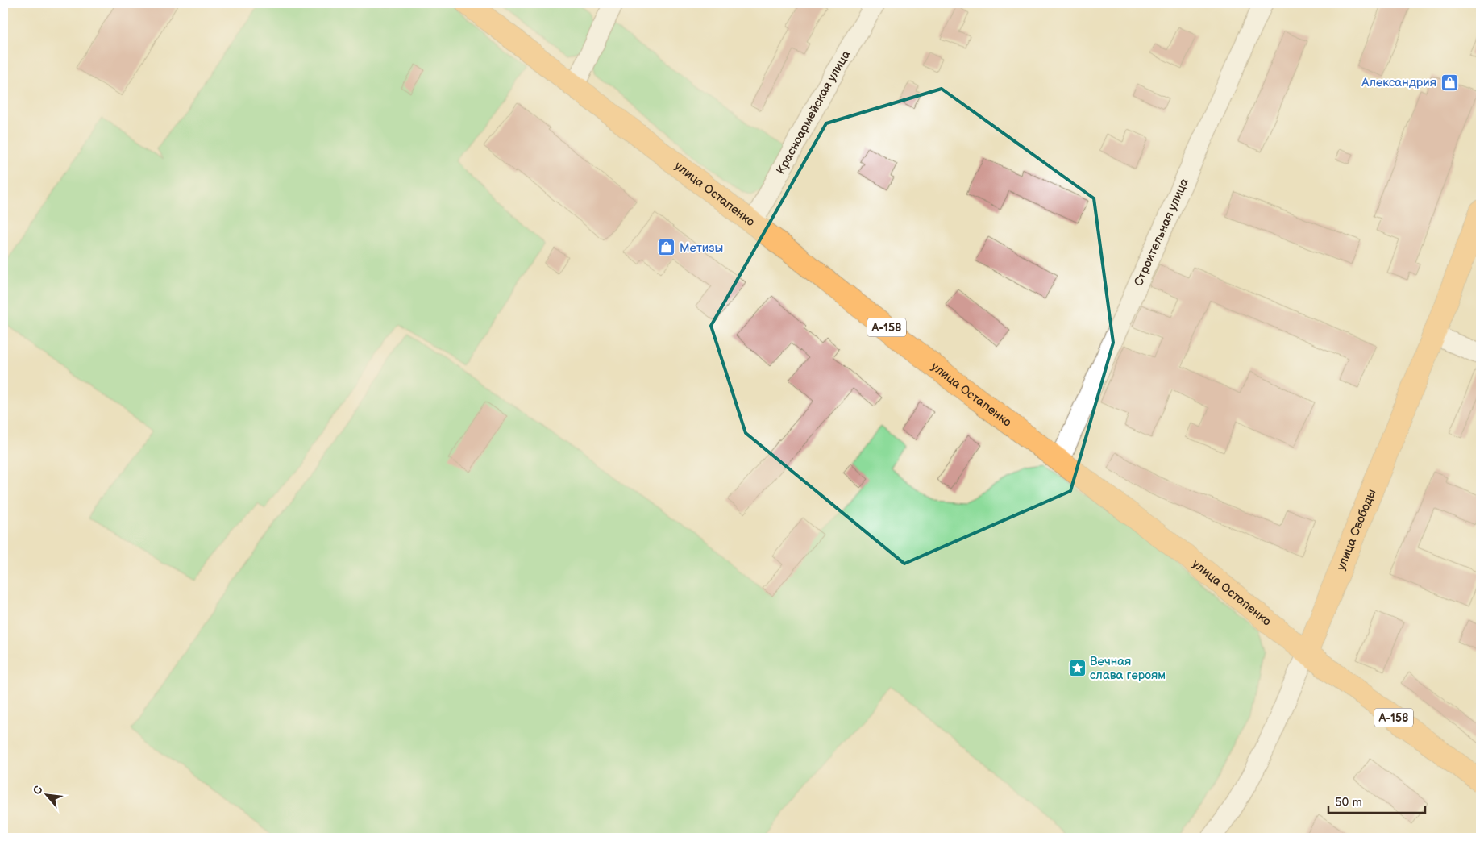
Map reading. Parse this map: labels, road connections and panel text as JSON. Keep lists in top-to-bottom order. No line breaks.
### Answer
{"streets":{"main road":["улица Остапенко","А-158","улица Свободы"],"street":["Красноармейская улица","Строительная улица"]},"crossings":[["Красноармейская улица","улица Остапенко"],["улица Остапенко","Строительная улица"],["улица Остапенко","улица Свободы"]],"places":{"shop":["Александрия","Метизы"],"place":["Вечная слава героям"]},"scale_bar":"50 m","north":"top left"}
